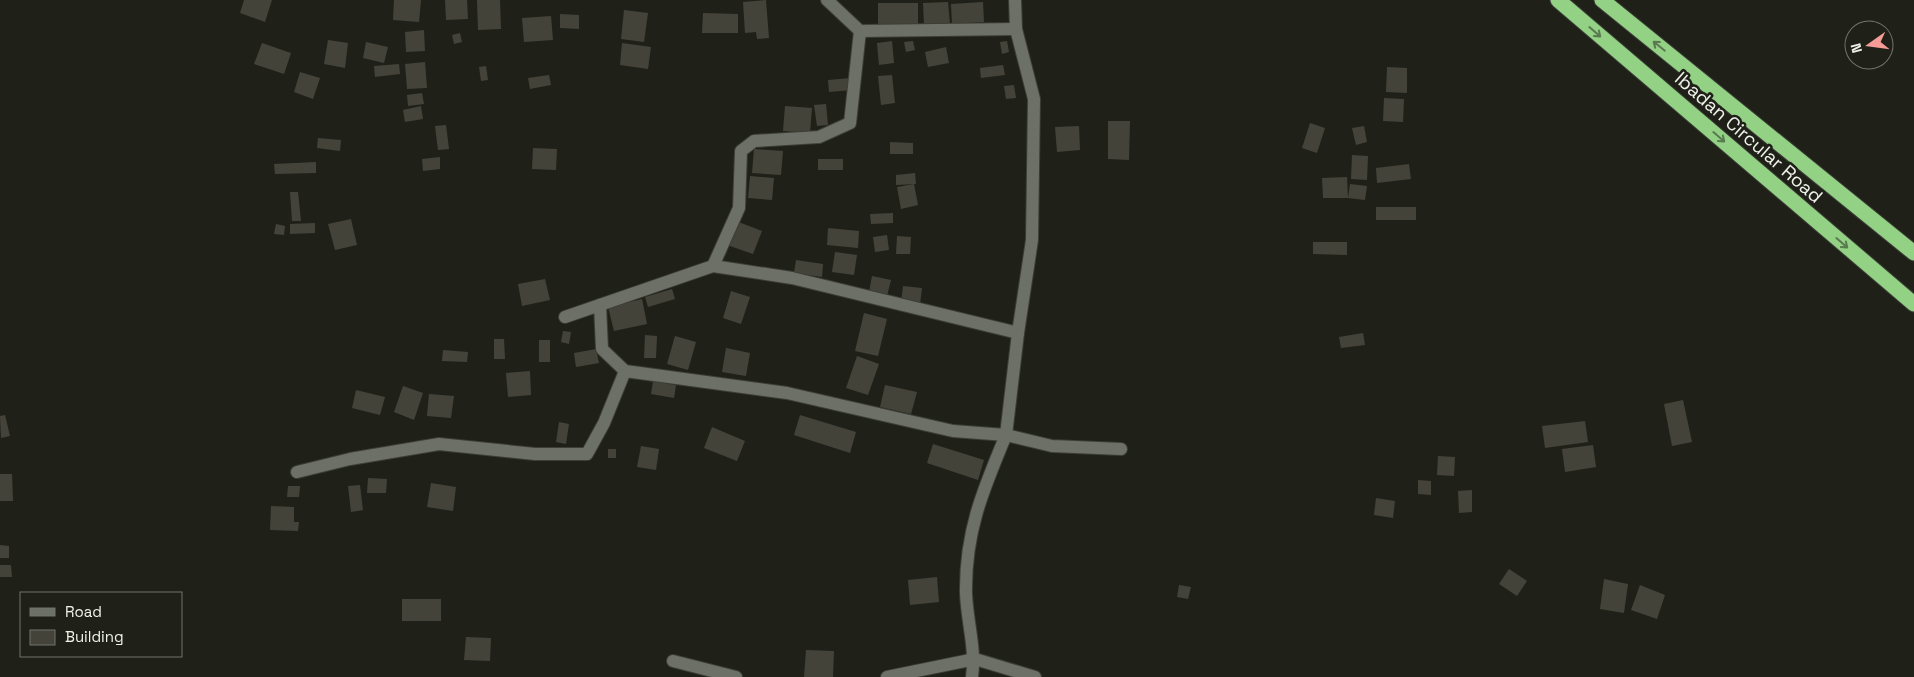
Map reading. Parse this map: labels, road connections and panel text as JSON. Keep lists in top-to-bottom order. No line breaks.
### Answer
{"streets":{"highway":["Ibadan Circular Road"]},"legend":["Road","Building"],"north":"left"}
